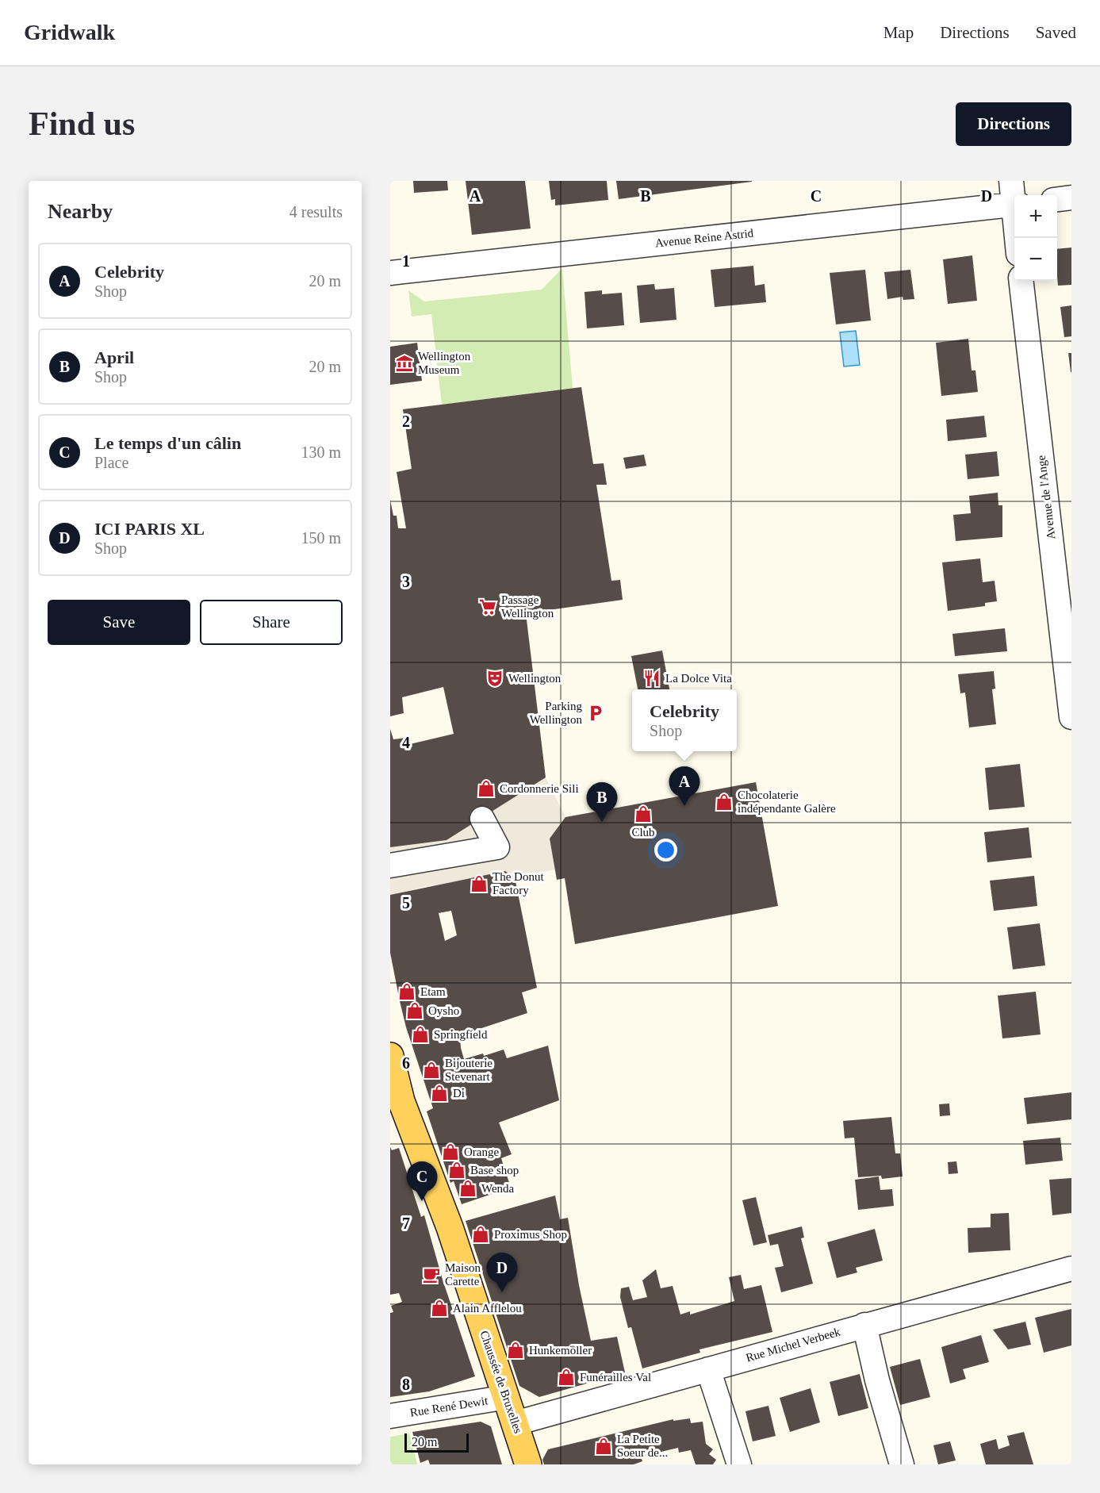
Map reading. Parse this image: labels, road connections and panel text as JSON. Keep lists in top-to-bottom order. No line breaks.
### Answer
{"streets":{"main road":["Chaussée de Bruxelles"],"street":["Avenue Reine Astrid","Avenue de l'Ange","Rue Michel Verbeek","Rue René Dewit"]},"crossings":[["Rue Michel Verbeek","Chaussée de Bruxelles"],["Chaussée de Bruxelles","Rue René Dewit"]],"places":{"museum":["Wellington Museum"],"supermarket":["Passage Wellington"],"theatre":["Wellington"],"restaurant":["La Dolce Vita"],"parking":["Parking Wellington"],"shop":["Cordonnerie Sili","Chocolaterie indépendante Galère","Club","The Donut Factory","Etam","Oysho","Springfield","Bijouterie Stevenart","Di","Orange","Base shop","Wenda","Proximus Shop","Alain Afflelou","Hunkemöller","Funérailles Val","La Petite Soeur de..."],"cafe":["Maison Carette"]},"scale_bar":"20 m","page":{"header":"Gridwalk","nav":["Map","Directions","Saved"],"buttons":["Directions",["Save","Share"]],"title":"Find us","heading":["Nearby","4 results"],"map_buttons":["+","−"],"list":[{"mark":"A","name":"Celebrity","note":"Shop","value":"20 m"},{"mark":"B","name":"April","note":"Shop","value":"20 m"},{"mark":"C","name":"Le temps d'un câlin","note":"Place","value":"130 m"},{"mark":"D","name":"ICI PARIS XL","note":"Shop","value":"150 m"}],"popup":["Celebrity","Shop"],"pins":["A","B","C","D"],"scale":"20 m"},"grid":{"columns":["A","B","C","D"],"rows":["1","2","3","4","5","6","7","8"]}}
